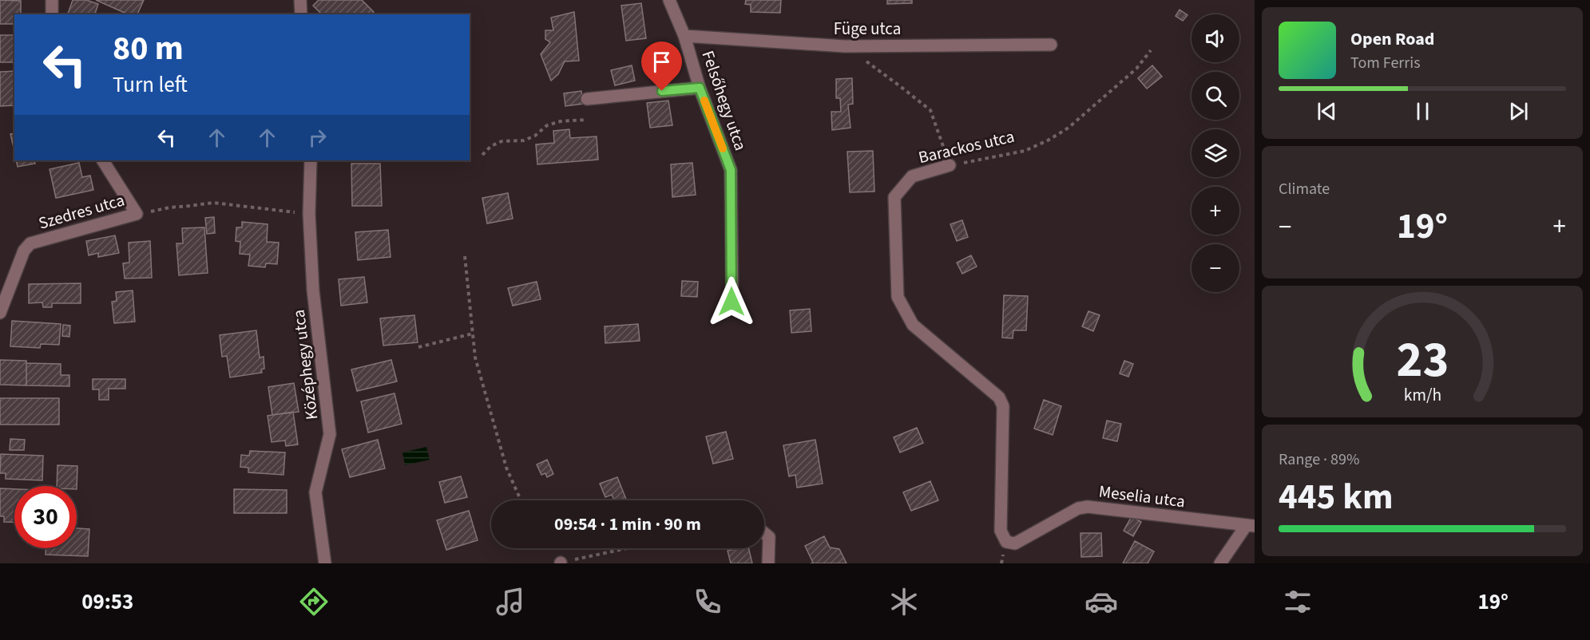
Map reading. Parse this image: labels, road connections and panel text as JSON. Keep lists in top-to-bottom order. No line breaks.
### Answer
{"streets":{"street":["Füge utca","Felsőhegy utca","Barackos utca","Szedres utca","Középhegy utca","Meselia utca"]},"crossings":[["Füge utca","Felsőhegy utca"],["Barackos utca","Meselia utca"]],"page":{"map_buttons":["+","−"],"turn":["80 m","Turn left"],"song":["Open Road","Tom Ferris"],"tile":["Climate",["Range · 89%","445 km"]],"heat":["−","19°","+"],"limit":"30","trip":"09:54 · 1 min · 90 m","tabs":["09:53","19°"],"gauge":["23","km/h"]}}
